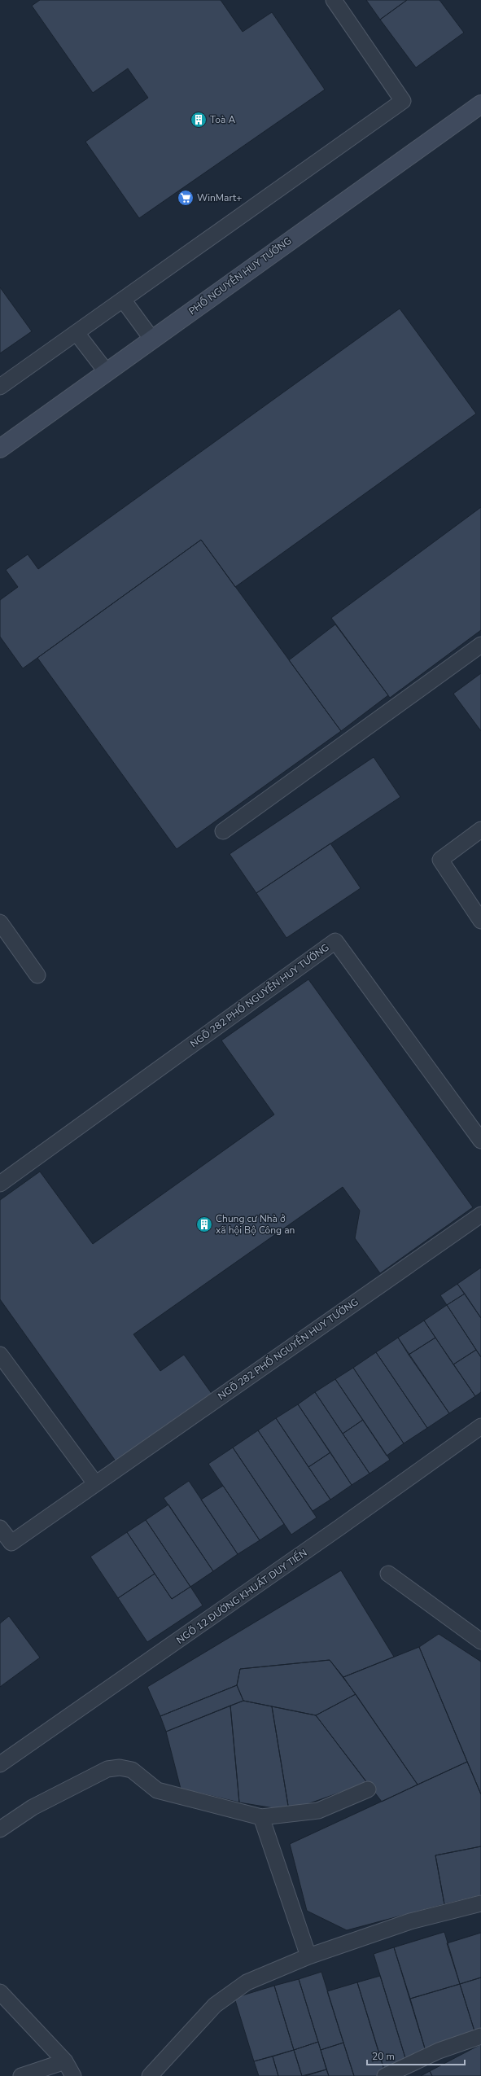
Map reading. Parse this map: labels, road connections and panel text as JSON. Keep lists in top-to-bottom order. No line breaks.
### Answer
{"streets":{"street":["PHỐ NGUYỄN HUY TƯỞNG"],"lane":["NGÕ 282 PHỐ NGUYỄN HUY TƯỞNG","NGÕ 12 ĐƯỜNG KHUẤT DUY TIẾN"]},"places":{"building":["Toà A","Chung cư Nhà ở xã hội Bộ Công an"],"supermarket":["WinMart+"]},"scale_bar":"20 m"}
